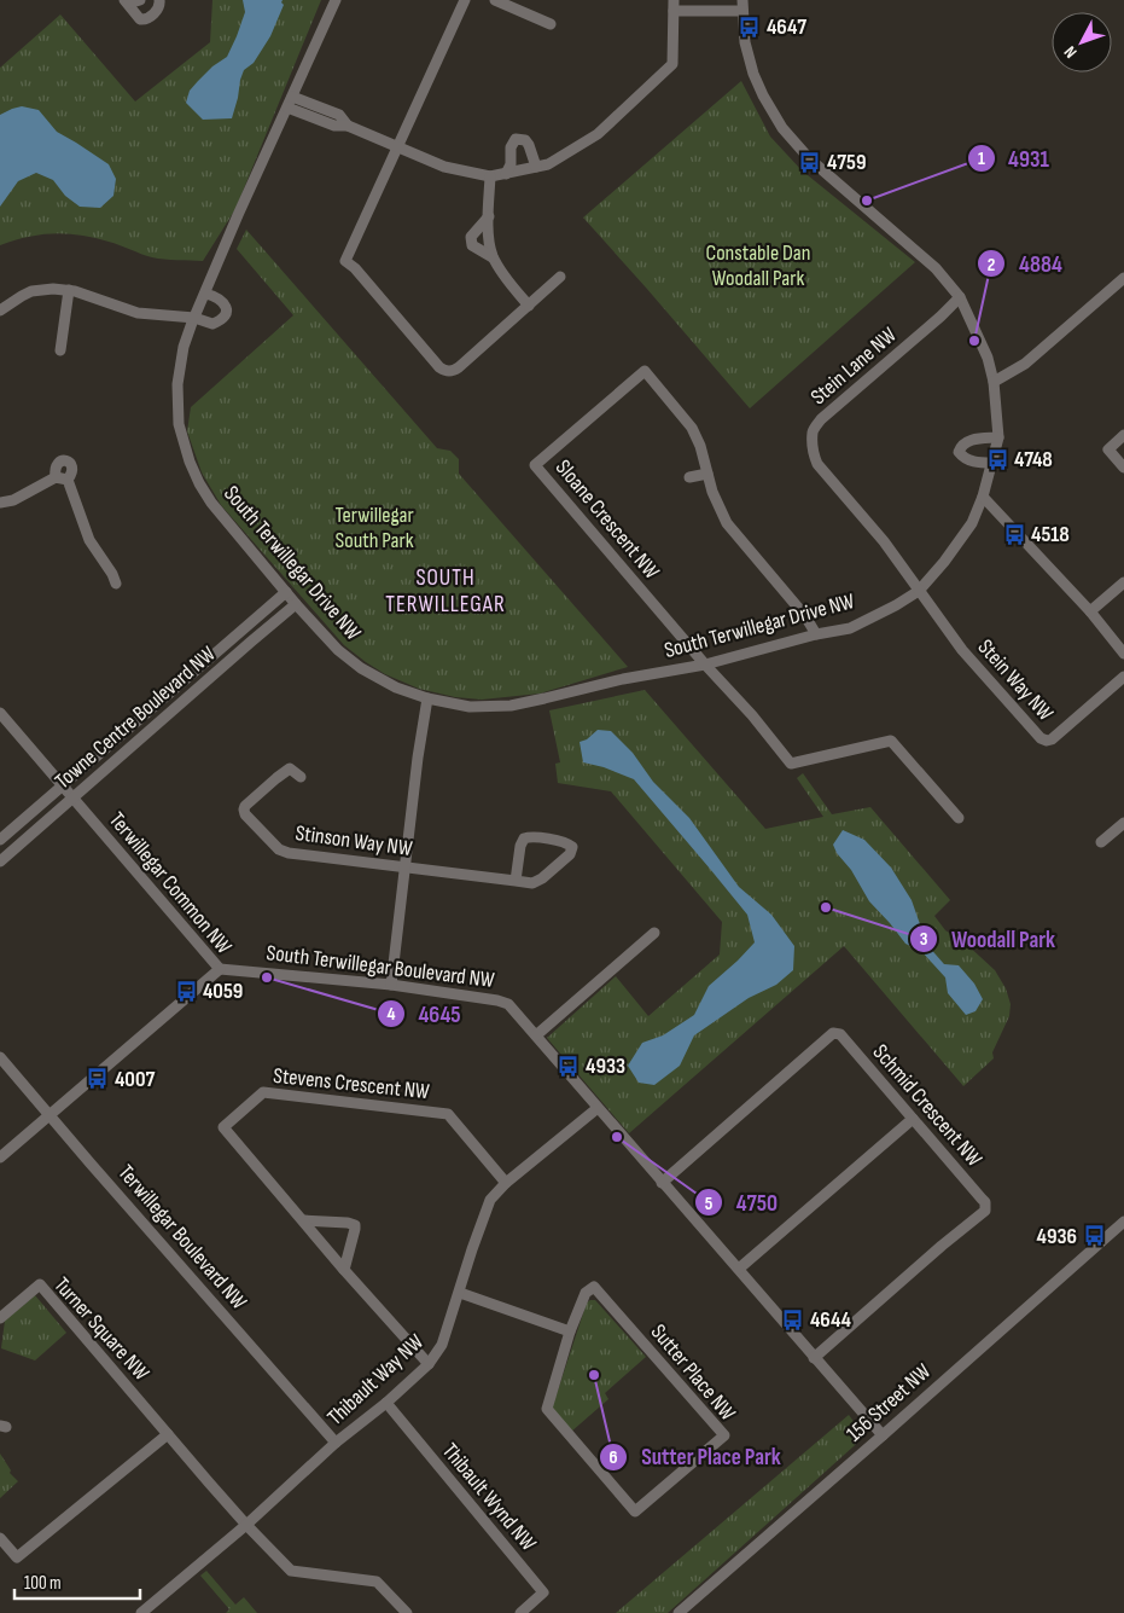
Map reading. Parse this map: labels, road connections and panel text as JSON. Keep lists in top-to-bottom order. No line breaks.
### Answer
{"streets":{"street":["Stein Lane NW","Sloane Crescent NW","South Terwillegar Drive NW","Stein Way NW","Towne Centre Boulevard NW","Stinson Way NW","Terwillegar Common NW","South Terwillegar Boulevard NW","Stevens Crescent NW","Schmid Crescent NW","Terwillegar Boulevard NW","Turner Square NW","Sutter Place NW","Thibault Way NW","156 Street NW","Thibault Wynd NW"]},"crossings":[["Stein Lane NW","South Terwillegar Drive NW"],["Stein Lane NW","Stein Way NW"],["Sloane Crescent NW","South Terwillegar Drive NW"],["South Terwillegar Drive NW","Stein Way NW"],["South Terwillegar Drive NW","Towne Centre Boulevard NW"],["Towne Centre Boulevard NW","Terwillegar Common NW"],["Terwillegar Common NW","South Terwillegar Boulevard NW"],["Terwillegar Common NW","Terwillegar Boulevard NW"],["South Terwillegar Boulevard NW","Schmid Crescent NW"],["South Terwillegar Boulevard NW","Thibault Way NW"],["South Terwillegar Boulevard NW","156 Street NW"],["Stevens Crescent NW","Thibault Way NW"],["Terwillegar Boulevard NW","Thibault Way NW"],["Turner Square NW","Thibault Way NW"],["Thibault Way NW","Thibault Wynd NW"]],"districts":["SOUTH TERWILLEGAR"],"parks":["Constable Dan Woodall Park","Terwillegar South Park"],"places":{"bus stop":["4647","4759","4748","4518","4059","4933","4007","4936","4644"],"other":["4931","4884","Woodall Park","4645","4750","Sutter Place Park"]},"scale_bar":"100 m","north":"bottom left"}
